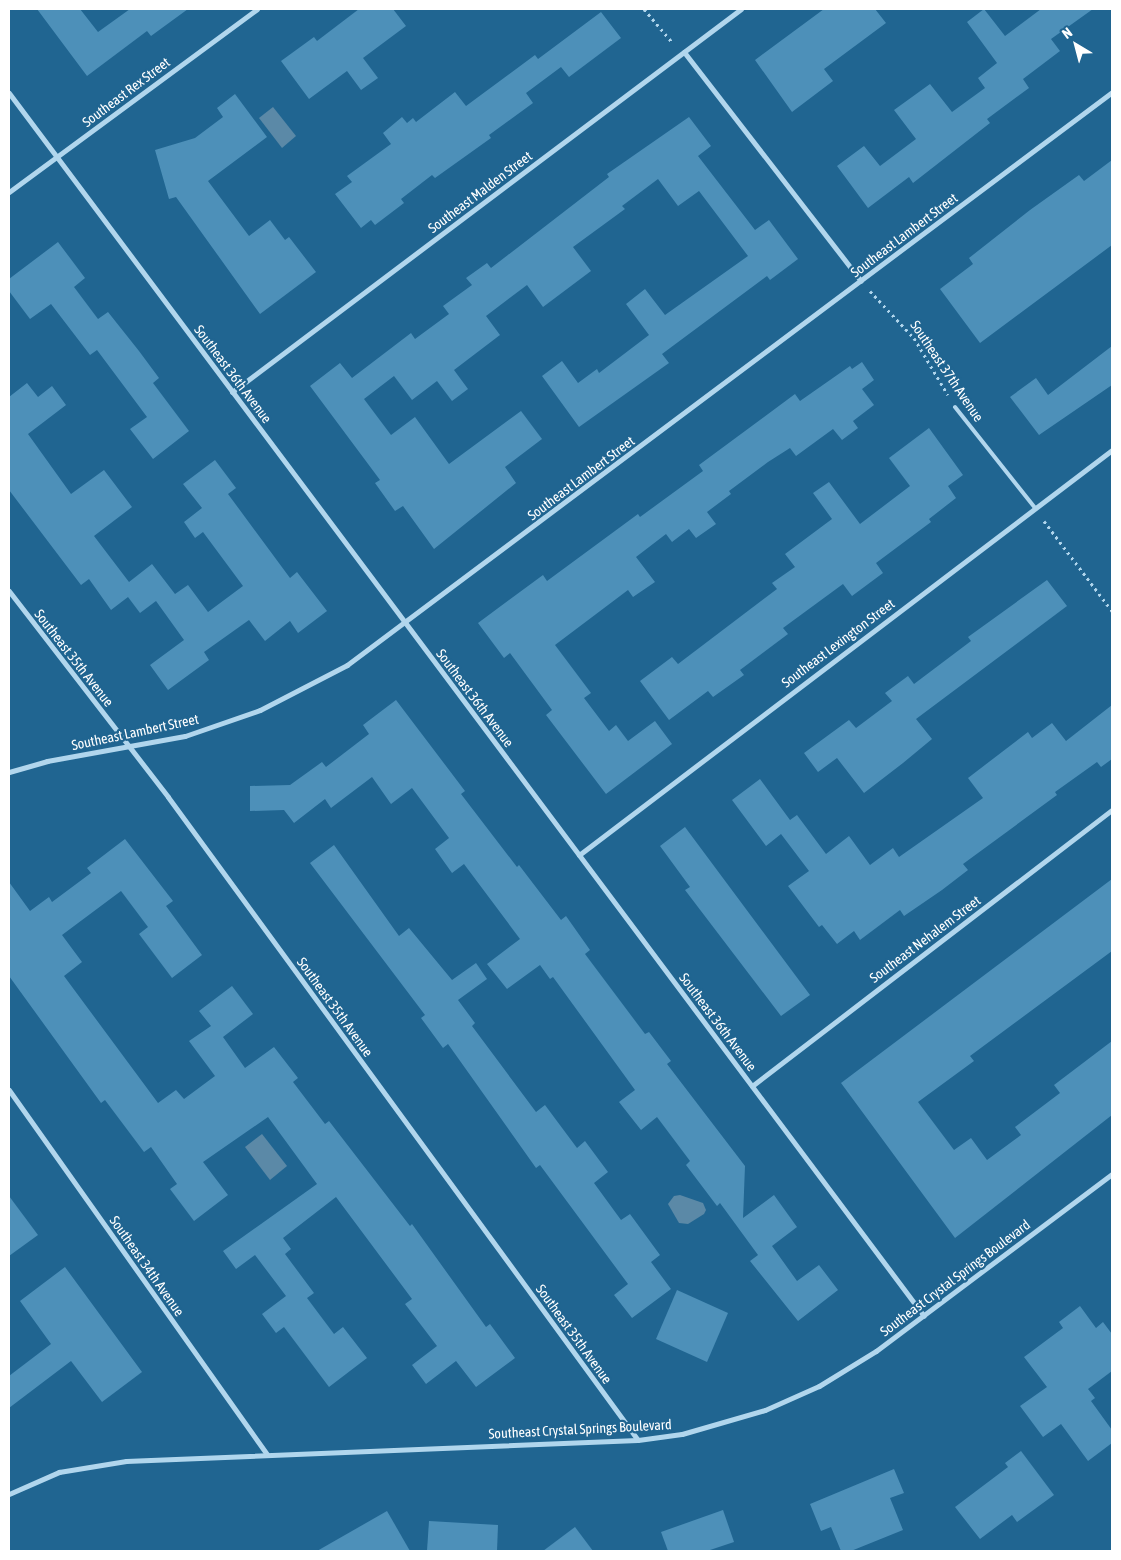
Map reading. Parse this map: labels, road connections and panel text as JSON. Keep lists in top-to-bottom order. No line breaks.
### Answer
{"streets":{"street":["Southeast Rex Street","Southeast Malden Street","Southeast Lambert Street","Southeast 36th Avenue","Southeast Lexington Street","Southeast 35th Avenue","Southeast Nehalem Street","Southeast 34th Avenue","Southeast Crystal Springs Boulevard"],"lane":["Southeast 37th Avenue"]},"crossings":[["Southeast Rex Street","Southeast 36th Avenue"],["Southeast Malden Street","Southeast 36th Avenue"],["Southeast Lambert Street","Southeast 37th Avenue"],["Southeast Lambert Street","Southeast 36th Avenue"],["Southeast Lambert Street","Southeast 35th Avenue"],["Southeast 37th Avenue","Southeast Lexington Street"],["Southeast 36th Avenue","Southeast Lexington Street"],["Southeast 36th Avenue","Southeast Nehalem Street"],["Southeast 36th Avenue","Southeast Crystal Springs Boulevard"],["Southeast 35th Avenue","Southeast Crystal Springs Boulevard"],["Southeast 34th Avenue","Southeast Crystal Springs Boulevard"]],"north":"top left"}
